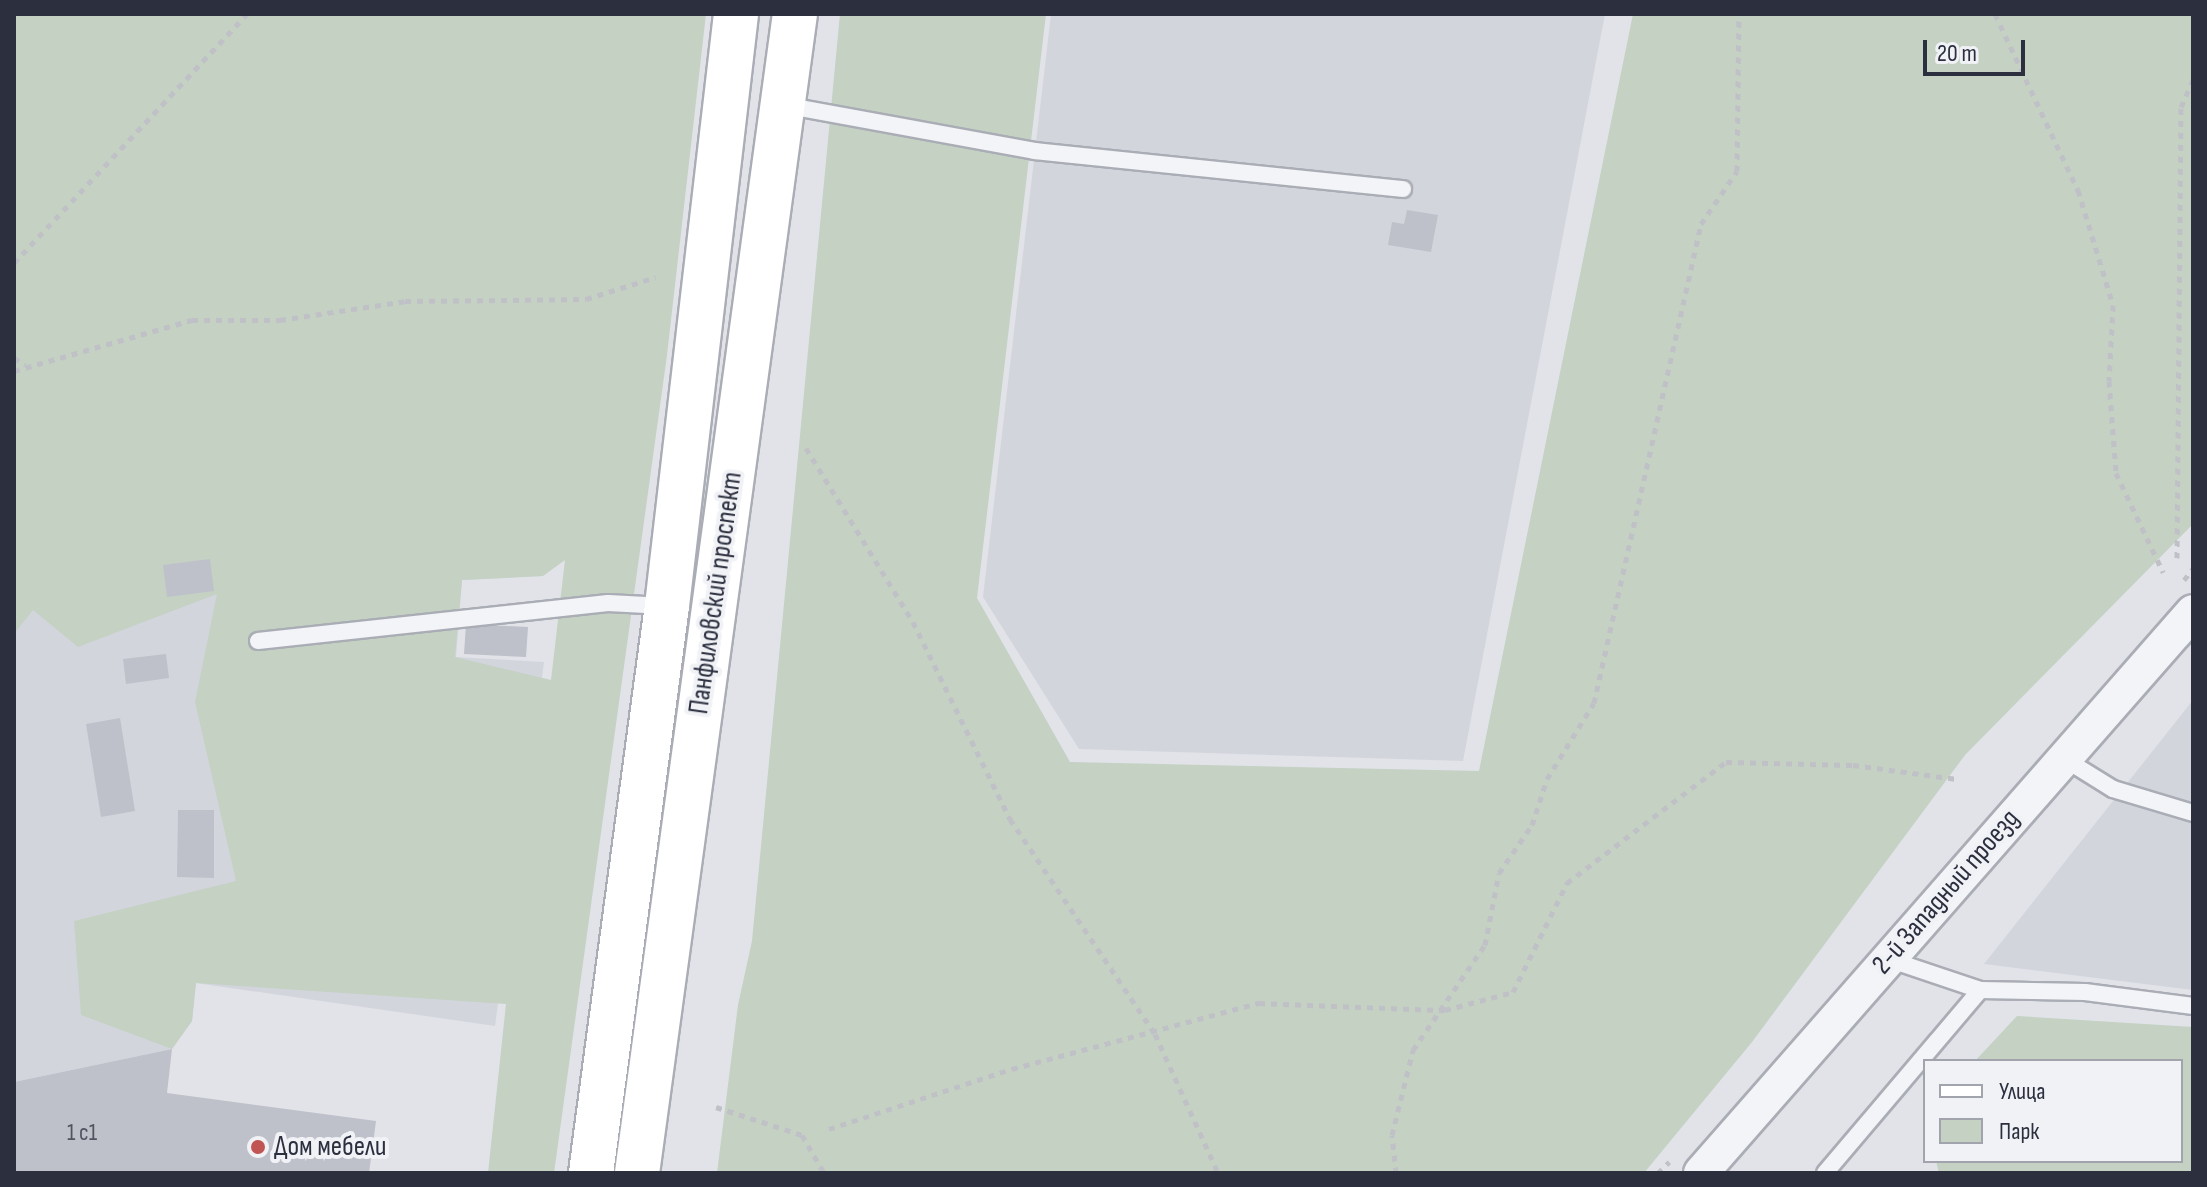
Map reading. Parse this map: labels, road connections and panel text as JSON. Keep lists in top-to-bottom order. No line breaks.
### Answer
{"streets":{"main road":["Панфиловский проспект"],"street":["2-й Западный проезд"]},"places":["Дом мебели"],"house_numbers":["1 с1"],"legend":["Улица","Парк"],"scale_bar":"20 m"}
